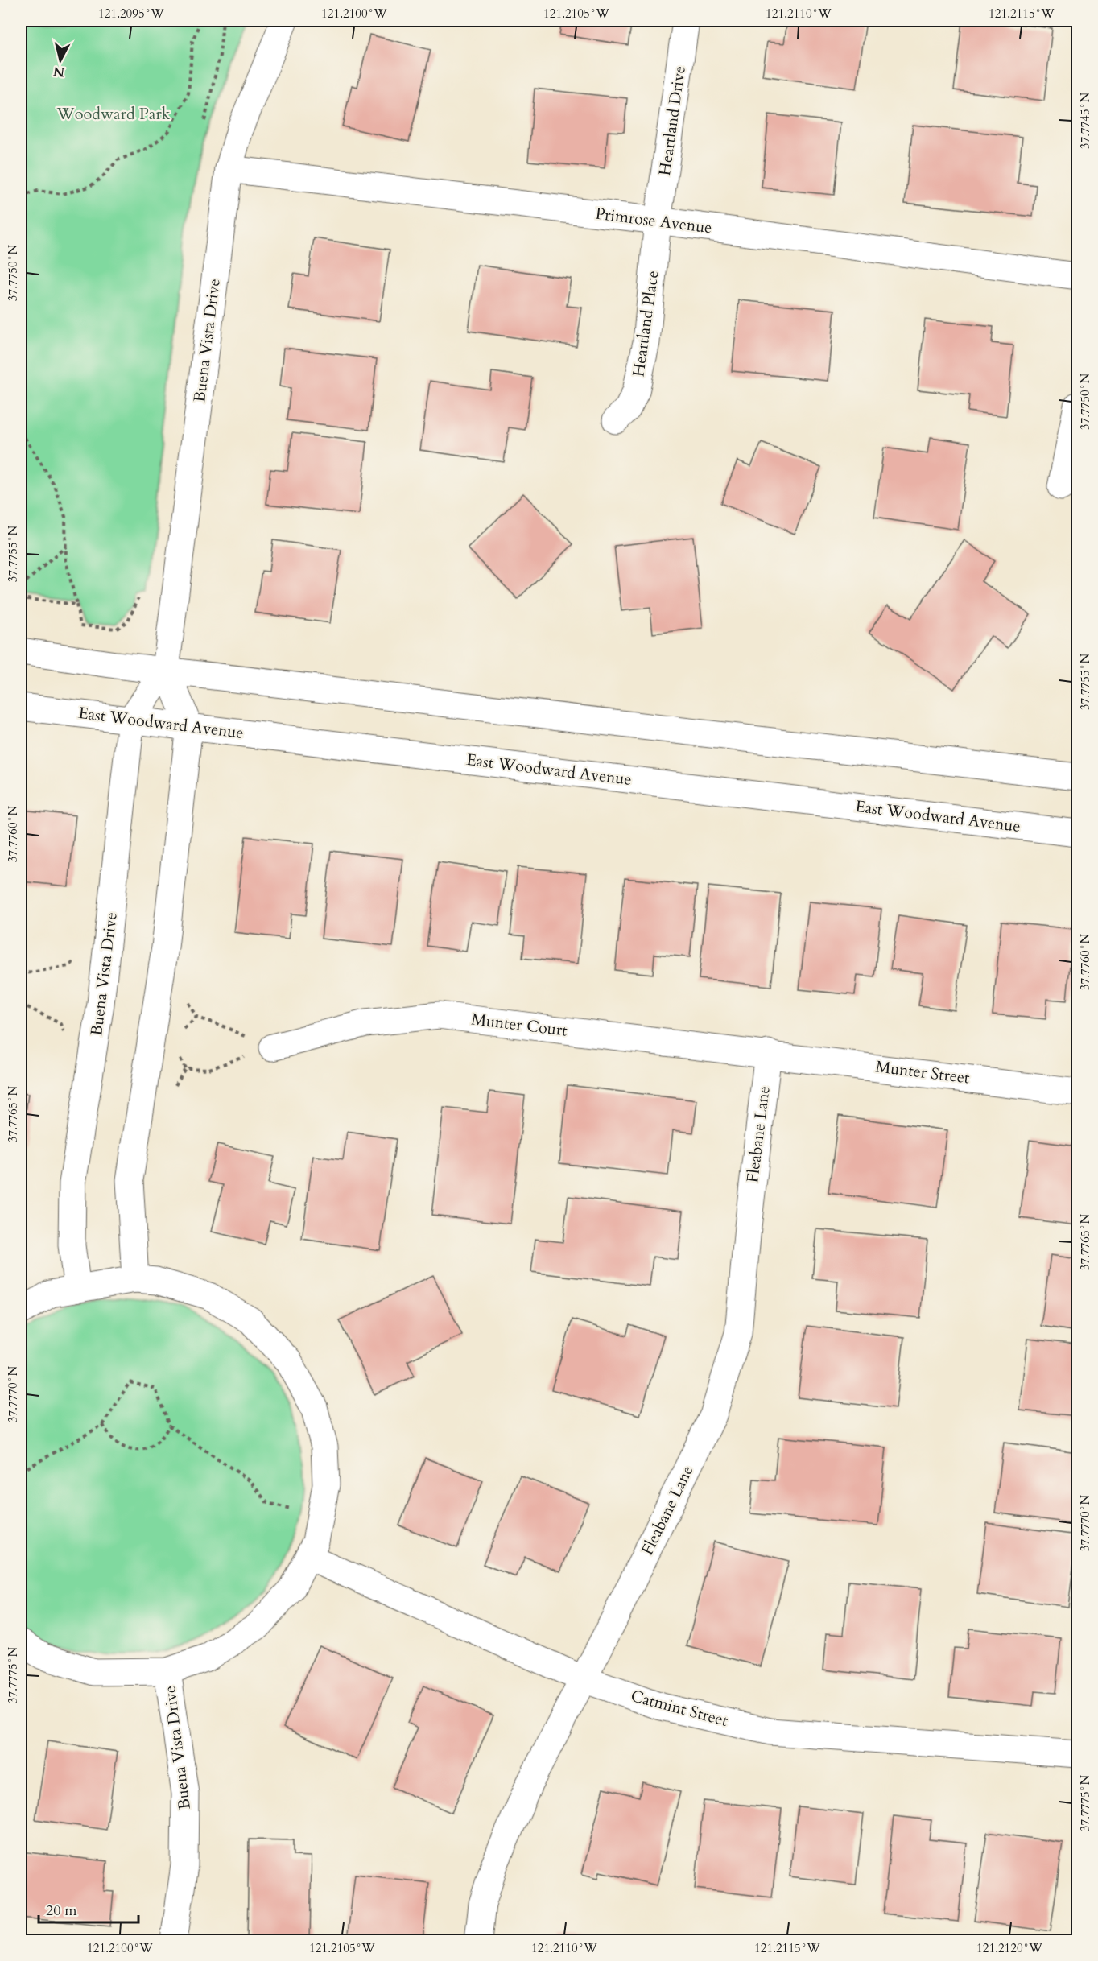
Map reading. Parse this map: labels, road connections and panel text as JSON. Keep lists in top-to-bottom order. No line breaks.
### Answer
{"streets":{"street":["Heartland Drive","Primrose Avenue","Heartland Place","Buena Vista Drive","East Woodward Avenue","Munter Court","Munter Street","Fleabane Lane","Catmint Street"]},"crossings":[["Heartland Drive","Primrose Avenue"],["Heartland Drive","Heartland Place"],["Primrose Avenue","Heartland Place"],["Primrose Avenue","Buena Vista Drive"],["Buena Vista Drive","East Woodward Avenue"],["Munter Court","Munter Street"],["Munter Court","Fleabane Lane"],["Munter Street","Fleabane Lane"],["Fleabane Lane","Catmint Street"]],"parks":["Woodward Park"],"scale_bar":"20 m","north":"bottom","coordinates":["121.2095°W","121.2100°W","121.2105°W","121.2110°W","121.2115°W","37.7745°N","37.7750°N","37.7755°N","37.7760°N","37.7765°N","37.7770°N","37.7775°N","121.2120°W"]}
